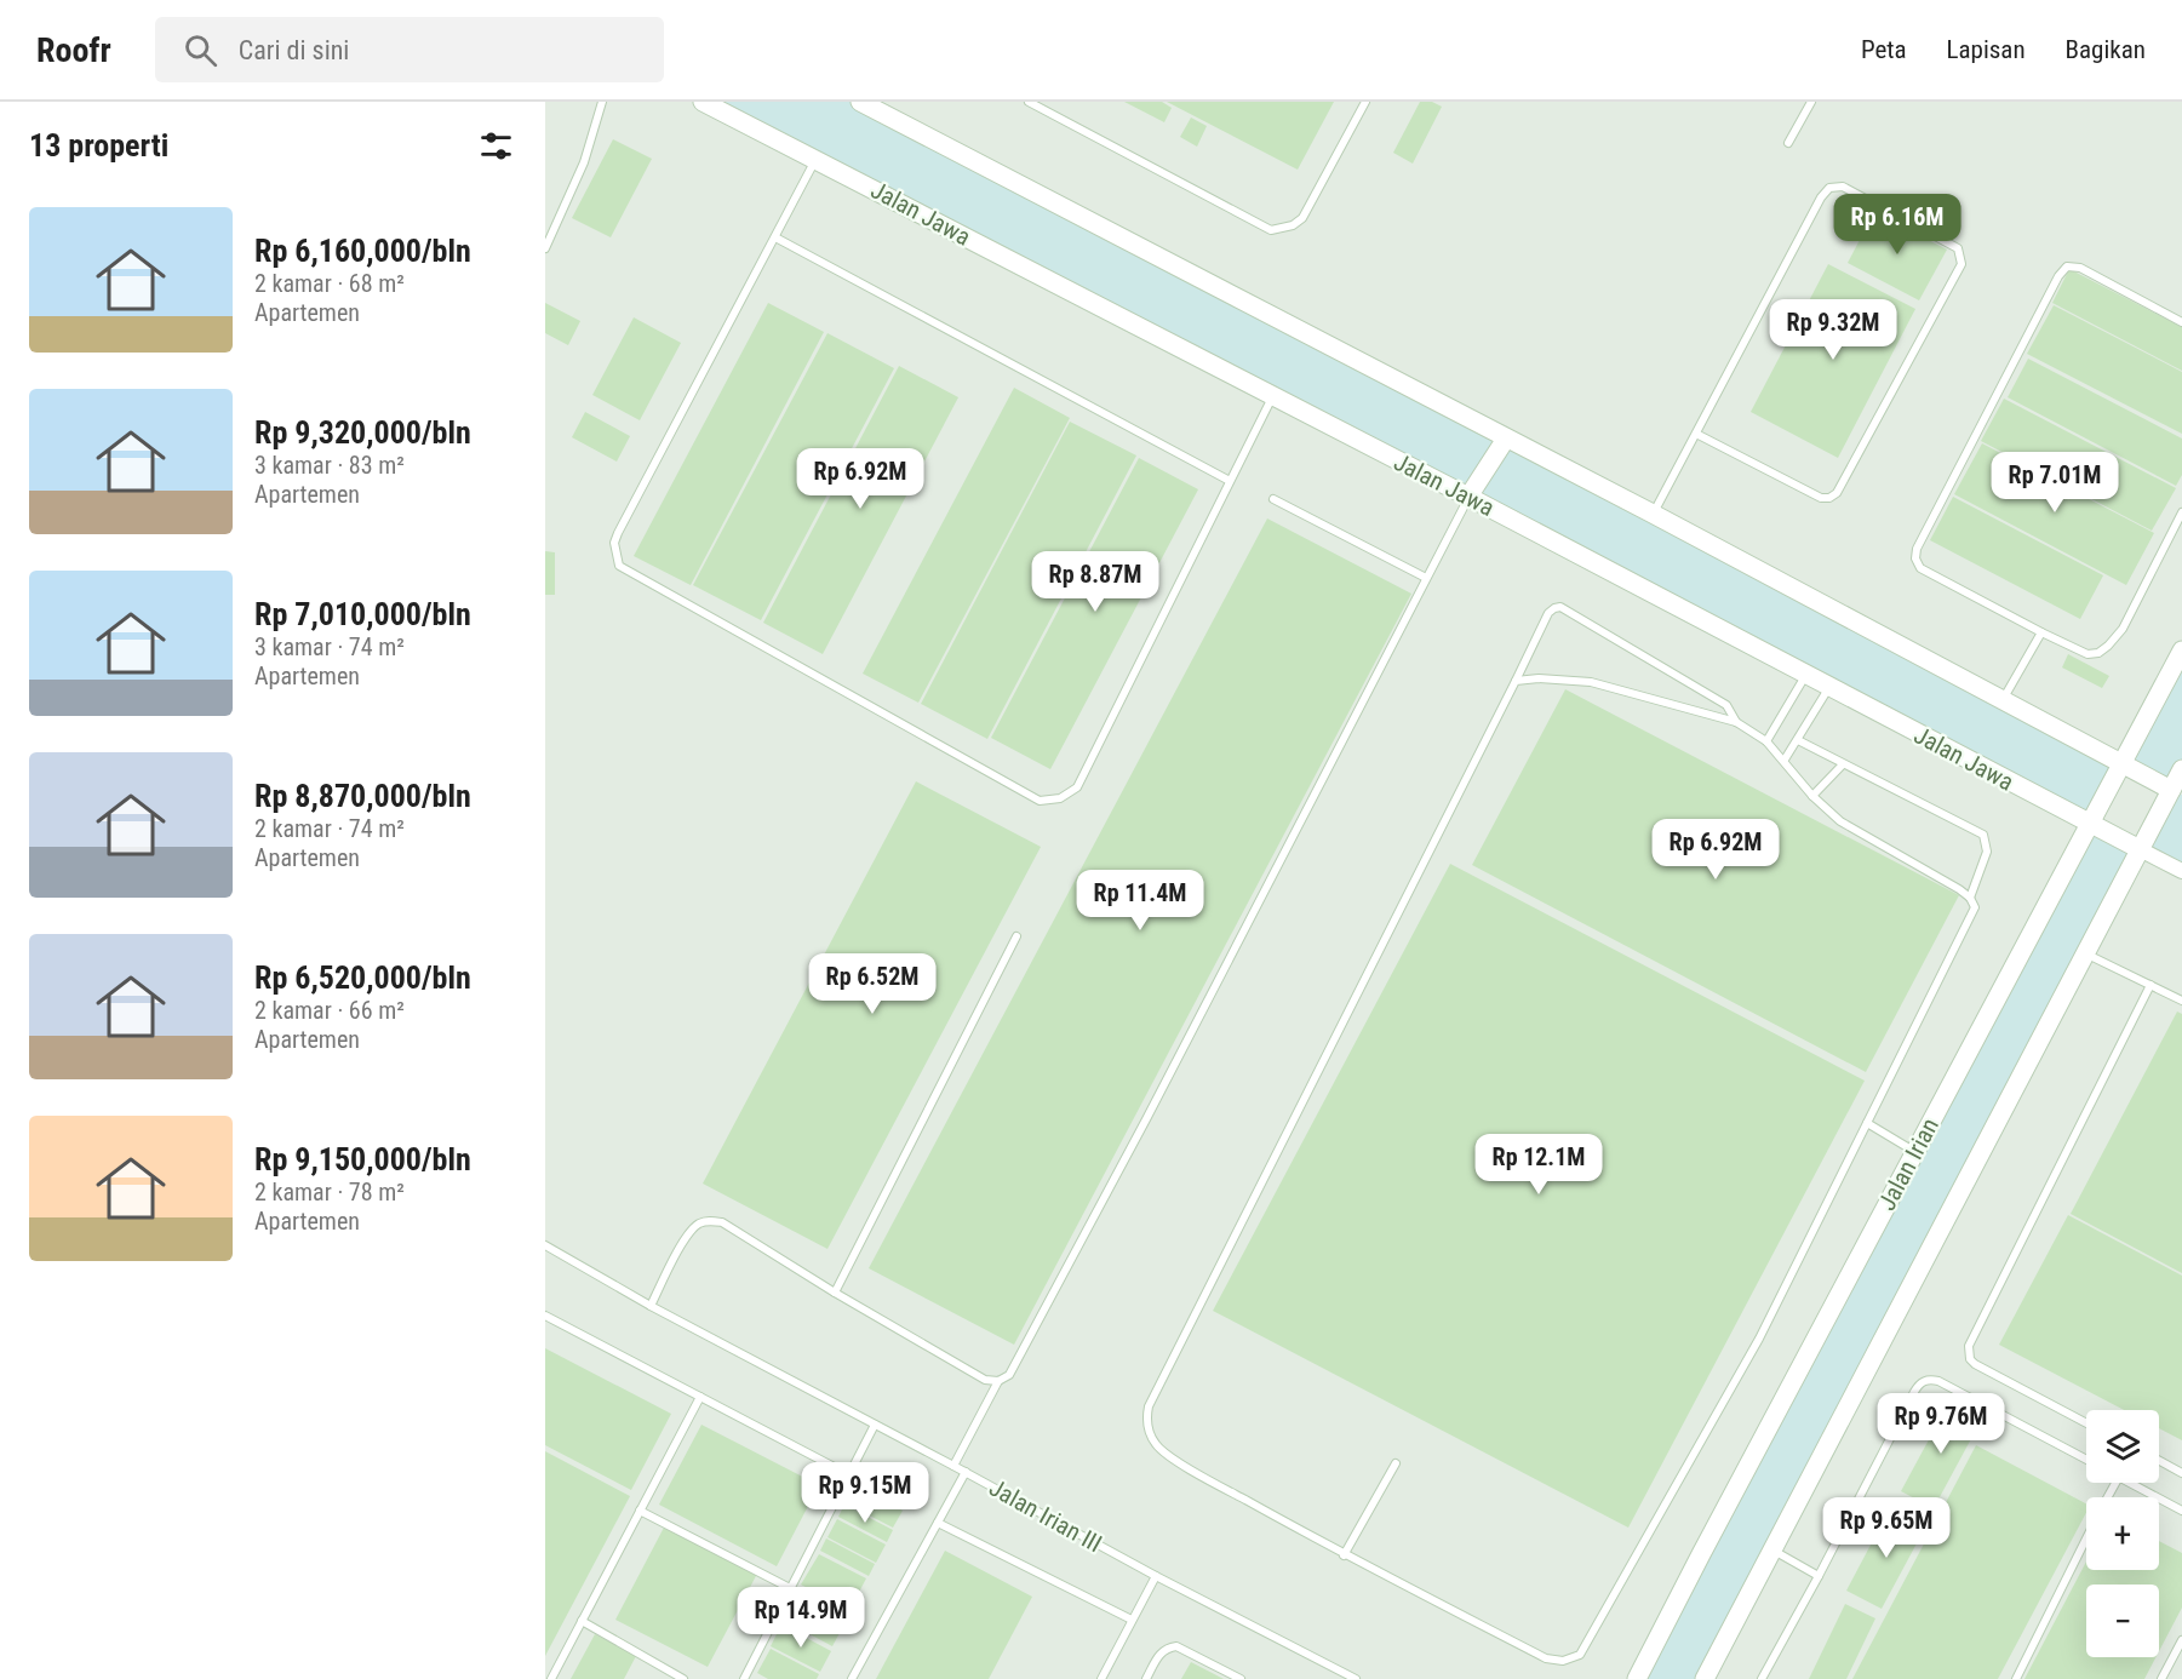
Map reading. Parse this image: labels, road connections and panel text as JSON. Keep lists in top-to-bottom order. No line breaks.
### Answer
{"streets":{"street":["Jalan Jawa","Jalan Irian"],"lane":["Jalan Irian III"]},"crossings":[["Jalan Jawa","Jalan Irian"]],"page":{"header":"Roofr","search":"Cari di sini","nav":["Peta","Lapisan","Bagikan"],"heading":"13 properti","list":[{"name":"Rp 6,160,000/bln","note":"2 kamar · 68 m² · Apartemen"},{"name":"Rp 9,320,000/bln","note":"3 kamar · 83 m² · Apartemen"},{"name":"Rp 7,010,000/bln","note":"3 kamar · 74 m² · Apartemen"},{"name":"Rp 8,870,000/bln","note":"2 kamar · 74 m² · Apartemen"},{"name":"Rp 6,520,000/bln","note":"2 kamar · 66 m² · Apartemen"},{"name":"Rp 9,150,000/bln","note":"2 kamar · 78 m² · Apartemen"}],"price":["Rp 6.16M","Rp 9.32M","Rp 6.92M","Rp 7.01M","Rp 8.87M","Rp 6.92M","Rp 11.4M","Rp 6.52M","Rp 12.1M","Rp 9.76M","Rp 9.15M","Rp 9.65M","Rp 14.9M"],"map_buttons":["+","−"]}}
